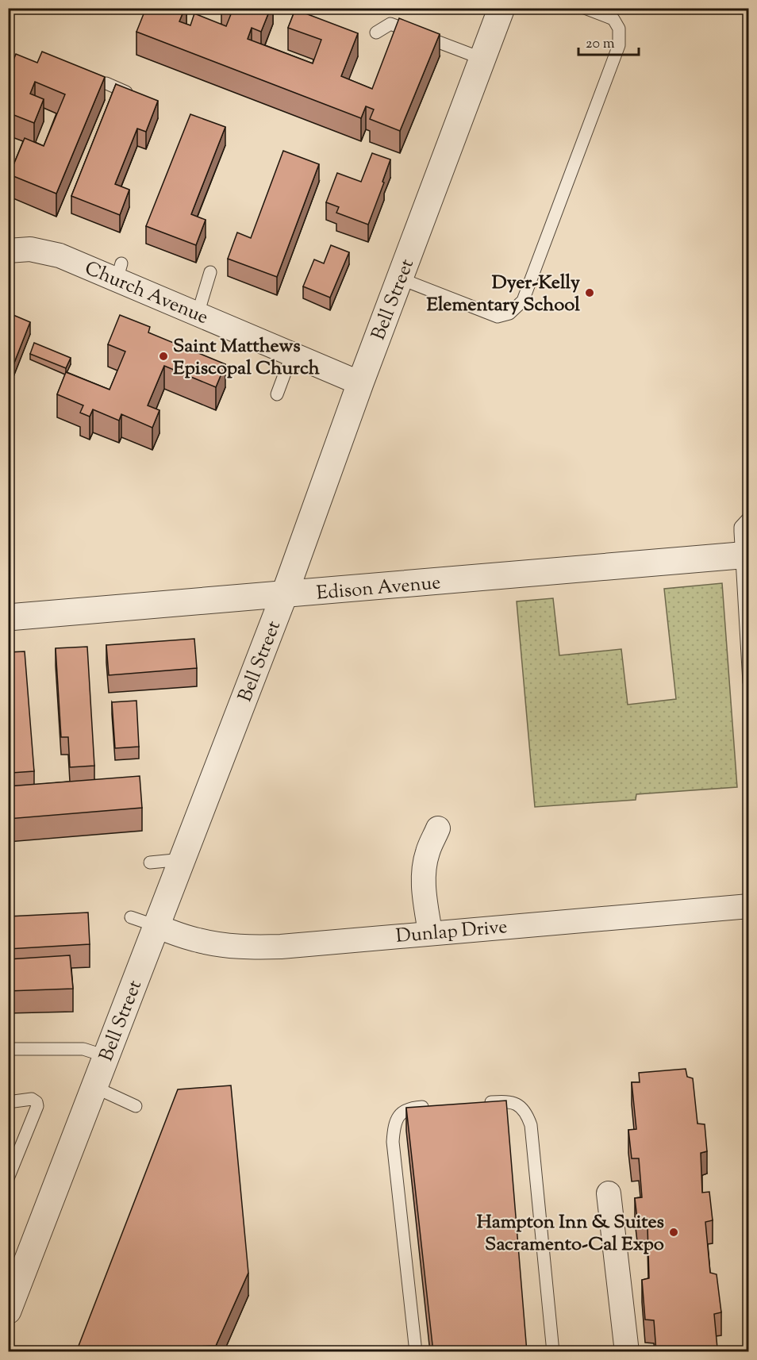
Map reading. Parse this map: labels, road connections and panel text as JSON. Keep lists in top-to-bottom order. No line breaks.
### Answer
{"streets":{"street":["Church Avenue","Bell Street","Edison Avenue","Dunlap Drive"]},"crossings":[["Church Avenue","Bell Street"],["Bell Street","Edison Avenue"],["Bell Street","Dunlap Drive"]],"places":["Dyer-Kelly Elementary School","Saint Matthews Episcopal Church","Hampton Inn & Suites Sacramento-Cal Expo"],"scale_bar":"20 m"}
